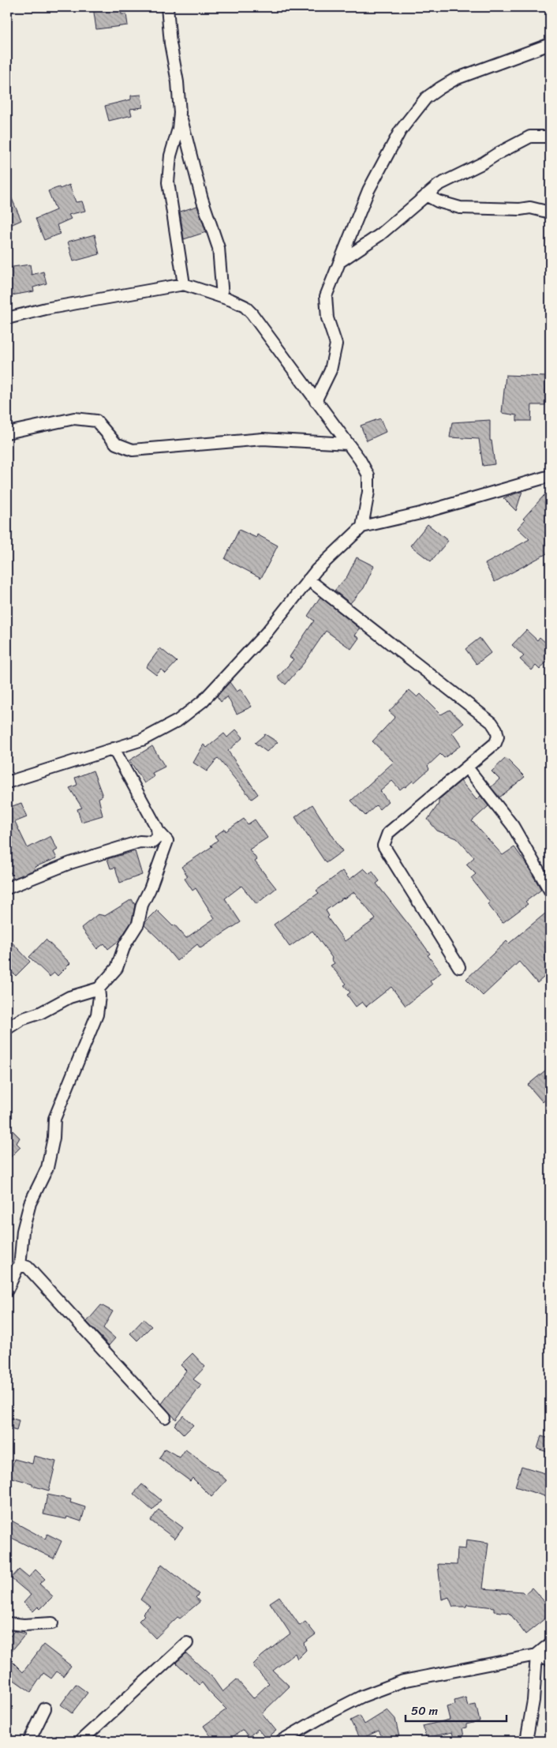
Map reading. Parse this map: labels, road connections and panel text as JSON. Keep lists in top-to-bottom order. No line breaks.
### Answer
{"scale_bar":"50 m"}
